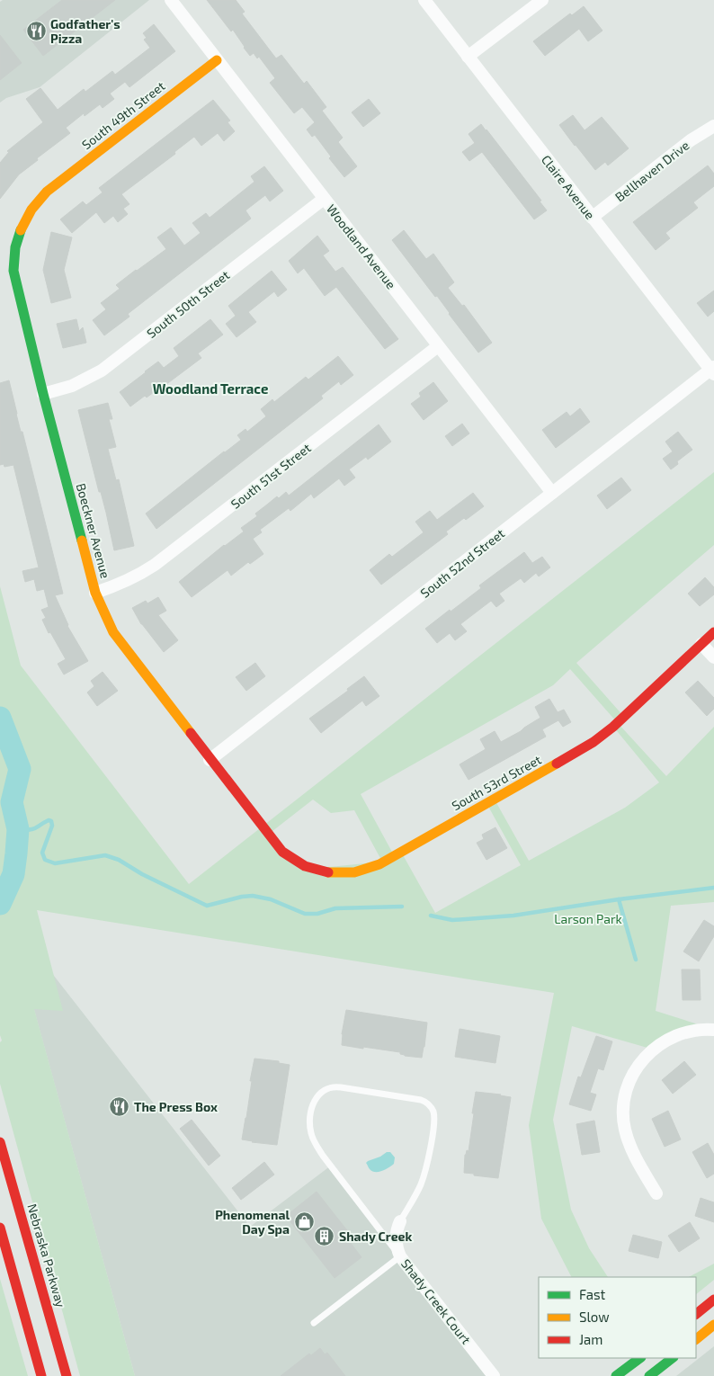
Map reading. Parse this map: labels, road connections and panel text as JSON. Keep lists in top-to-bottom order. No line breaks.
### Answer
{"streets":{"street":["South 49th Street","Bellhaven Drive","Claire Avenue","Woodland Avenue","South 50th Street","South 51st Street","Boeckner Avenue","South 52nd Street","South 53rd Street","Nebraska Parkway","Shady Creek Court"]},"crossings":[["South 49th Street","Woodland Avenue"],["South 49th Street","Boeckner Avenue"],["Bellhaven Drive","Claire Avenue"],["Claire Avenue","South 52nd Street"],["Woodland Avenue","South 50th Street"],["Woodland Avenue","South 51st Street"],["Woodland Avenue","South 52nd Street"],["South 50th Street","Boeckner Avenue"],["South 51st Street","Boeckner Avenue"],["Boeckner Avenue","South 52nd Street"],["Boeckner Avenue","South 53rd Street"]],"districts":["Woodland Terrace"],"parks":["Larson Park"],"places":{"restaurant":["Godfather's Pizza","The Press Box"],"shop":["Phenomenal Day Spa"],"building":["Shady Creek"]},"legend":["Fast","Slow","Jam"]}
